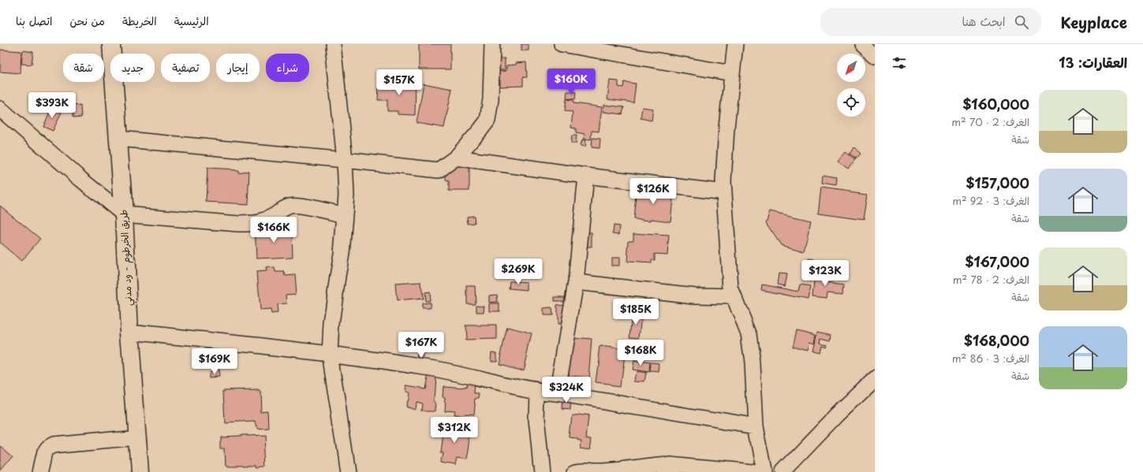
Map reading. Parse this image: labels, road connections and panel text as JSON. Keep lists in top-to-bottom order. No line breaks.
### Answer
{"streets":{"highway":["طريق الخرطوم - ود مدني"]},"north":"bottom left","page":{"header":"Keyplace","search":"ابحث هنا","nav":["الرئيسية","الخريطة","من نحن","اتصل بنا"],"heading":"العقارات: 13","chip":["شراء","إيجار","تصفية","جديد","شقة"],"price":["$160K","$157K","$393K","$126K","$166K","$269K","$123K","$185K","$167K","$168K","$169K","$324K","$312K"],"list":[{"name":"$160,000","note":"الغرف: 2 · 70 m² · شقة"},{"name":"$157,000","note":"الغرف: 3 · 92 m² · شقة"},{"name":"$167,000","note":"الغرف: 2 · 78 m² · شقة"},{"name":"$168,000","note":"الغرف: 3 · 86 m² · شقة"}]}}
